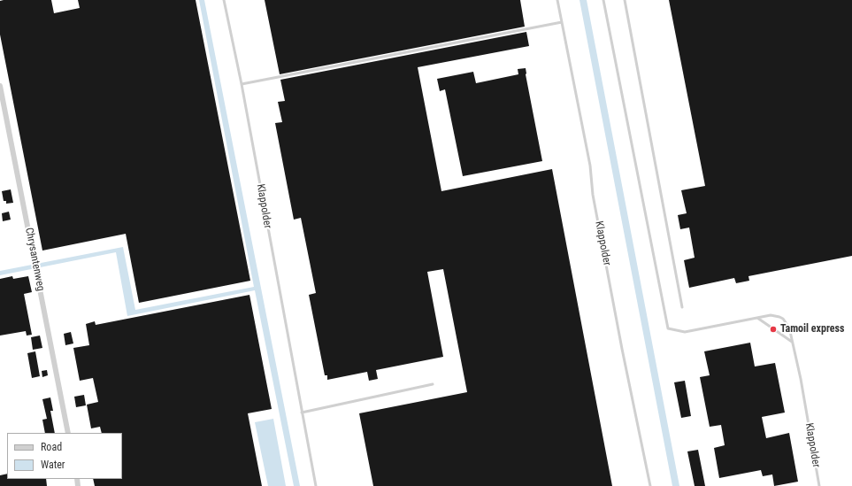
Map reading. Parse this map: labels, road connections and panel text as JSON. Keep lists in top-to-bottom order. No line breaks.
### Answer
{"streets":{"street":["Chrysantenweg"],"lane":["Klappolder"]},"places":["Tamoil express"],"legend":["Road","Water"]}
